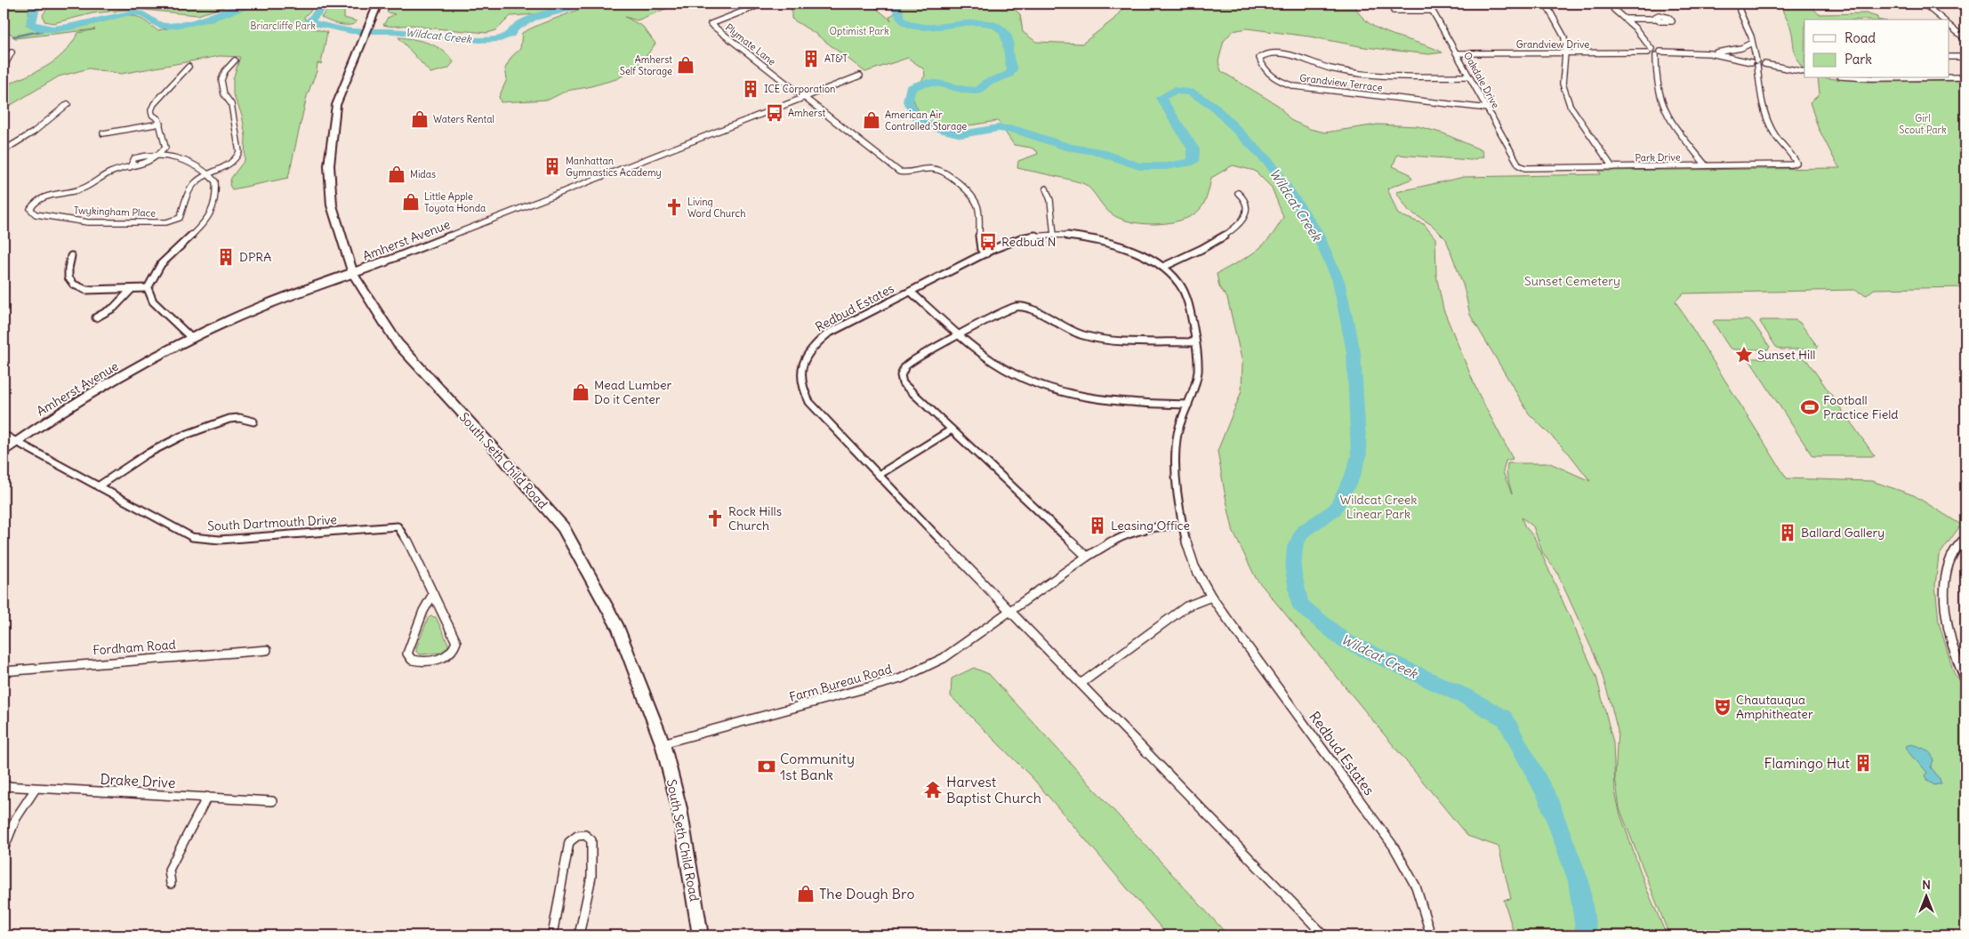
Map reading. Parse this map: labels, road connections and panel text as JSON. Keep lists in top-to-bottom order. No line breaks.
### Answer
{"streets":{"main road":["South Seth Child Road"],"street":["Plymate Lane","Grandview Drive","Oakdale Drive","Grandview Terrace","Park Drive","Twykingham Place","Amherst Avenue","Redbud Estates","South Dartmouth Drive","Fordham Road","Farm Bureau Road","Drake Drive"]},"crossings":[["Plymate Lane","Amherst Avenue"],["Grandview Drive","Oakdale Drive"],["Oakdale Drive","Grandview Terrace"],["Oakdale Drive","Park Drive"],["Amherst Avenue","South Seth Child Road"],["Amherst Avenue","South Dartmouth Drive"],["Redbud Estates","Farm Bureau Road"],["South Seth Child Road","Farm Bureau Road"]],"water":["Wildcat Creek"],"parks":["Briarcliffe Park","Optimist Park","Girl Scout Park","Sunset Cemetery","Wildcat Creek Linear Park"],"places":{"building":["AT&T","ICE Corporation","Manhattan Gymnastics Academy","DPRA","Leasing Office","Ballard Gallery","Flamingo Hut"],"shop":["Amherst Self Storage","Waters Rental","American Air Controlled Storage","Midas","Little Apple Toyota Honda","Mead Lumber Do it Center","The Dough Bro"],"bus stop":["Amherst","Redbud N"],"church":["Living Word Church","Rock Hills Church"],"place":["Sunset Hill"],"sports":["Football Practice Field"],"theatre":["Chautauqua Amphitheater"],"bank":["Community 1st Bank"],"temple":["Harvest Baptist Church"]},"legend":["Road","Park"],"north":"top"}
